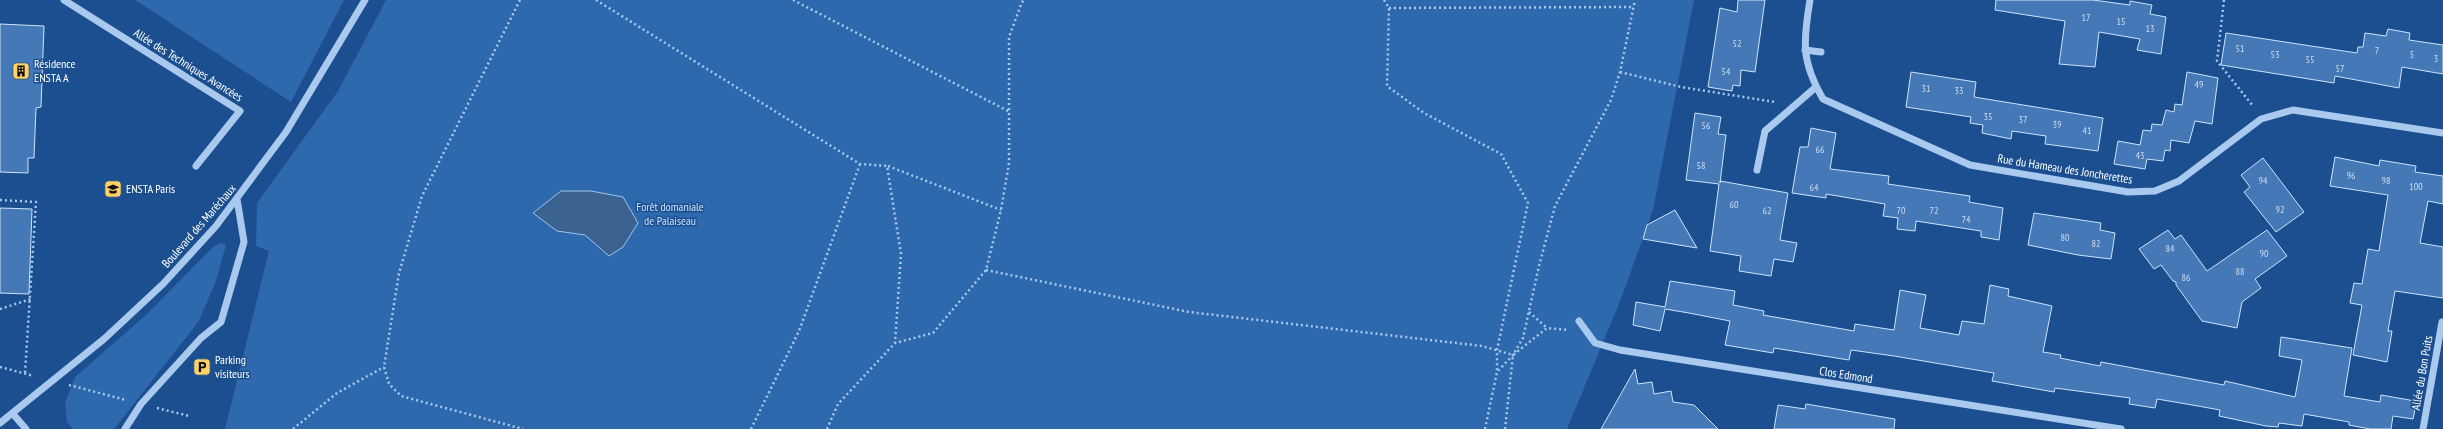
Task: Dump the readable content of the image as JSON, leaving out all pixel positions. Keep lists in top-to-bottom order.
{
  "streets": {
    "street": [
      "Allée des Techniques Avancées",
      "Rue du Hameau des Joncherettes",
      "Boulevard des Maréchaux",
      "Allée du Bon Puits",
      "Clos Edmond"
    ]
  },
  "parks": ["Forêt domaniale de Palaiseau"],
  "places": {
    "building": ["Résidence ENSTA A"],
    "school or university": ["ENSTA Paris"],
    "parking": ["Parking visiteurs"]
  },
  "house_numbers": [
    "17",
    "15",
    "13",
    "52",
    "51",
    "7",
    "53",
    "5",
    "3",
    "55",
    "57",
    "54",
    "49",
    "31",
    "33",
    "35",
    "37",
    "39",
    "56",
    "41",
    "66",
    "43",
    "58",
    "96",
    "94",
    "98",
    "100",
    "64",
    "60",
    "92",
    "62",
    "70",
    "72",
    "74",
    "80",
    "82",
    "84",
    "90",
    "88",
    "86"
  ]
}
